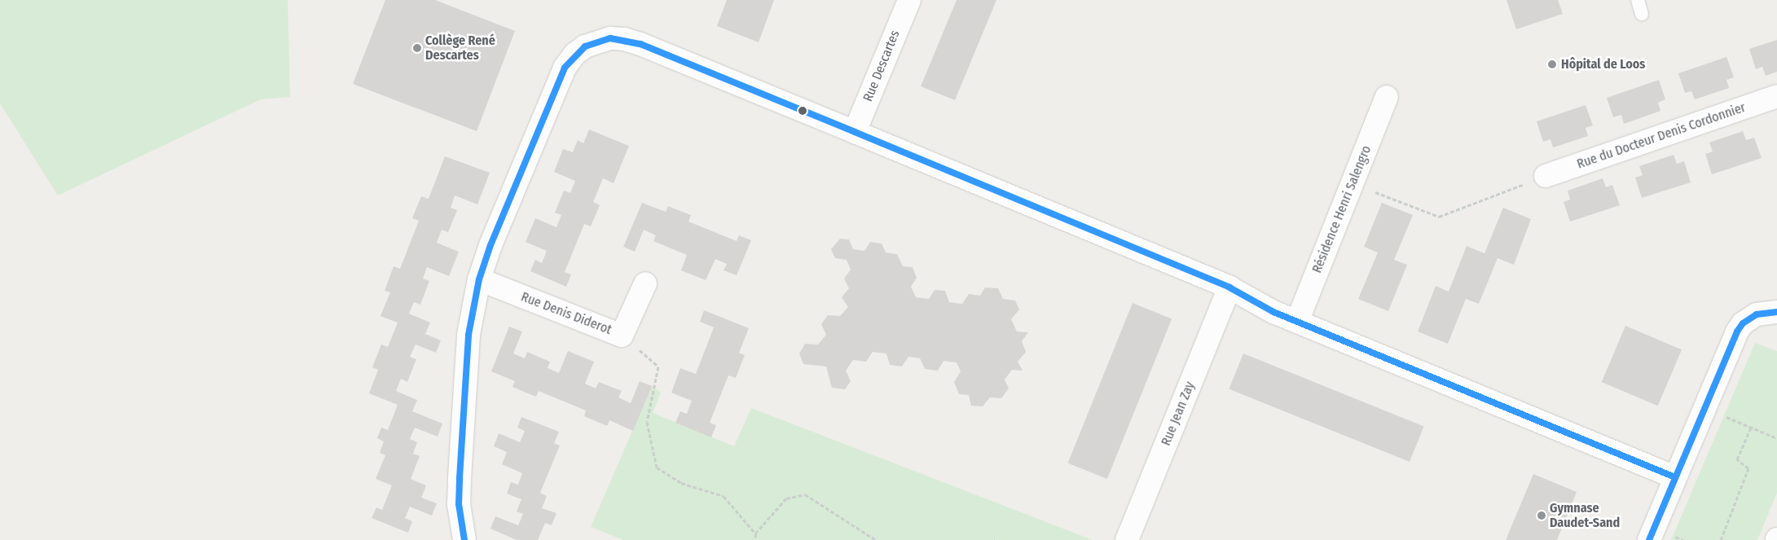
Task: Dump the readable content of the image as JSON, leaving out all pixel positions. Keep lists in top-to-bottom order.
{
  "streets": {
    "street": [
      "Rue Descartes",
      "Rue du Docteur Denis Cordonnier",
      "Résidence Henri Salengro",
      "Rue Denis Diderot",
      "Rue Jean Zay"
    ]
  },
  "places": ["Collège René Descartes", "Hôpital de Loos", "Gymnase Daudet-Sand"]
}
